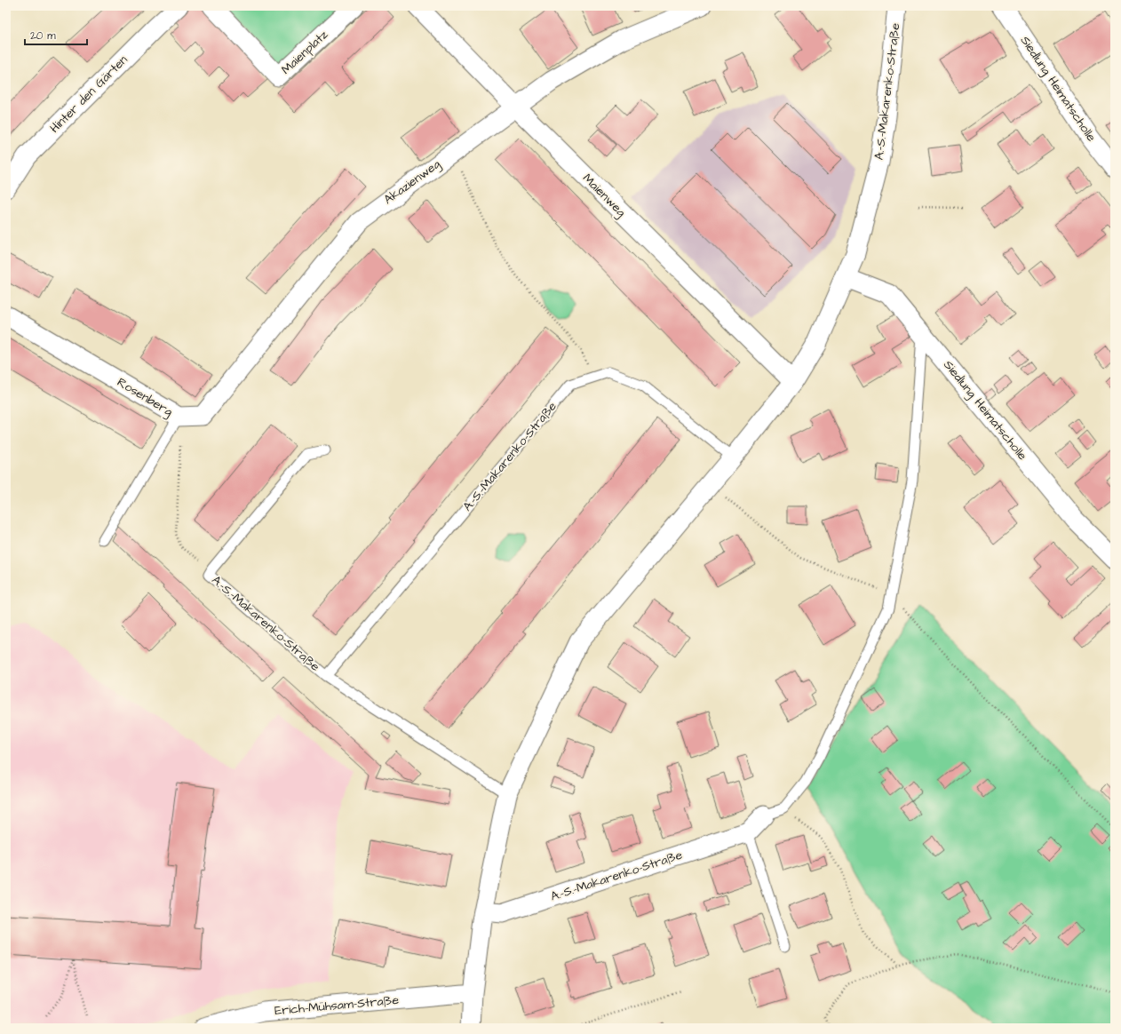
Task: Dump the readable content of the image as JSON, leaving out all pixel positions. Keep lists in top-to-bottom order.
{
  "streets": {
    "street": [
      "Maienplatz",
      "Siedlung Heimatscholle",
      "A.-S.-Makarenko-Straße",
      "Hinter den Gärten",
      "Akazienweg",
      "Maienweg",
      "Rosenberg",
      "Erich-Mühsam-Straße"
    ]
  },
  "crossings": [
    ["Siedlung Heimatscholle", "A.-S.-Makarenko-Straße"],
    ["A.-S.-Makarenko-Straße", "Maienweg"],
    ["A.-S.-Makarenko-Straße", "Erich-Mühsam-Straße"],
    ["Akazienweg", "Maienweg"],
    ["Akazienweg", "Rosenberg"]
  ],
  "scale_bar": "20 m"
}
